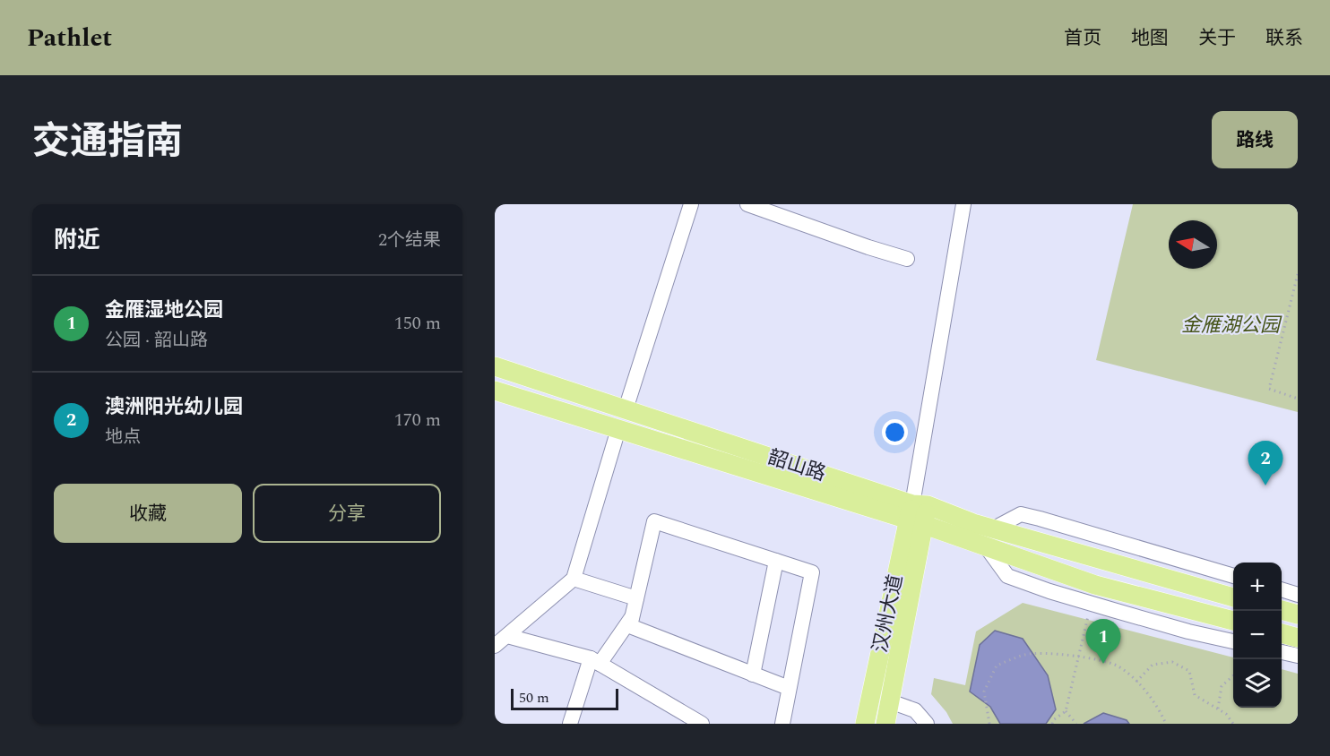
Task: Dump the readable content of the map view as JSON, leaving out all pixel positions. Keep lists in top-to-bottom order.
{
  "streets": {
    "main road": ["韶山路", "汉州大道"]
  },
  "crossings": [
    ["韶山路", "汉州大道"]
  ],
  "parks": ["金雁湖公园"],
  "scale_bar": "50 m",
  "north": "left",
  "page": {
    "header": "Pathlet",
    "nav": [
      "首页",
      "地图",
      "关于",
      "联系"
    ],
    "title": "交通指南",
    "buttons": [
      "路线",
      ["收藏", "分享"]
    ],
    "heading": ["附近", "2个结果"],
    "list": [
      {
        "mark": "1",
        "name": "金雁湿地公园",
        "note": "公园 · 韶山路",
        "value": "150 m"
      },
      {
        "mark": "2",
        "name": "澳洲阳光幼儿园",
        "note": "地点",
        "value": "170 m"
      }
    ],
    "pins": ["2", "1"],
    "map_buttons": ["+", "−"],
    "scale": "50 m"
  }
}
